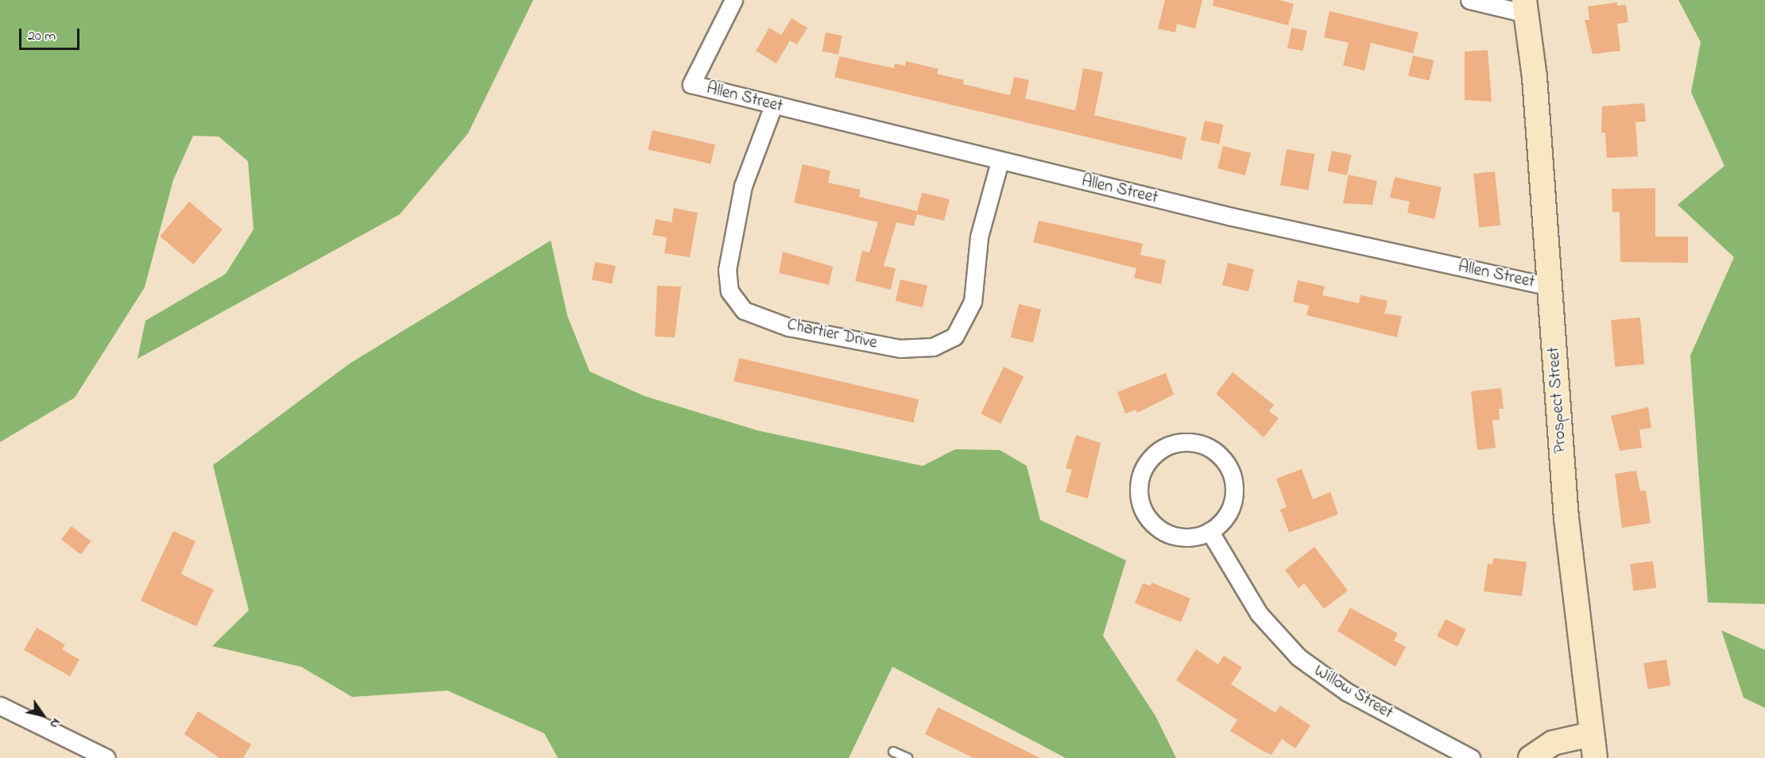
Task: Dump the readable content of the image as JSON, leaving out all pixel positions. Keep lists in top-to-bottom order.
{
  "streets": {
    "main road": ["Prospect Street"],
    "street": ["Allen Street", "Chartier Drive", "Willow Street"]
  },
  "crossings": [
    ["Allen Street", "Chartier Drive"],
    ["Allen Street", "Prospect Street"]
  ],
  "scale_bar": "20 m",
  "north": "bottom right"
}
